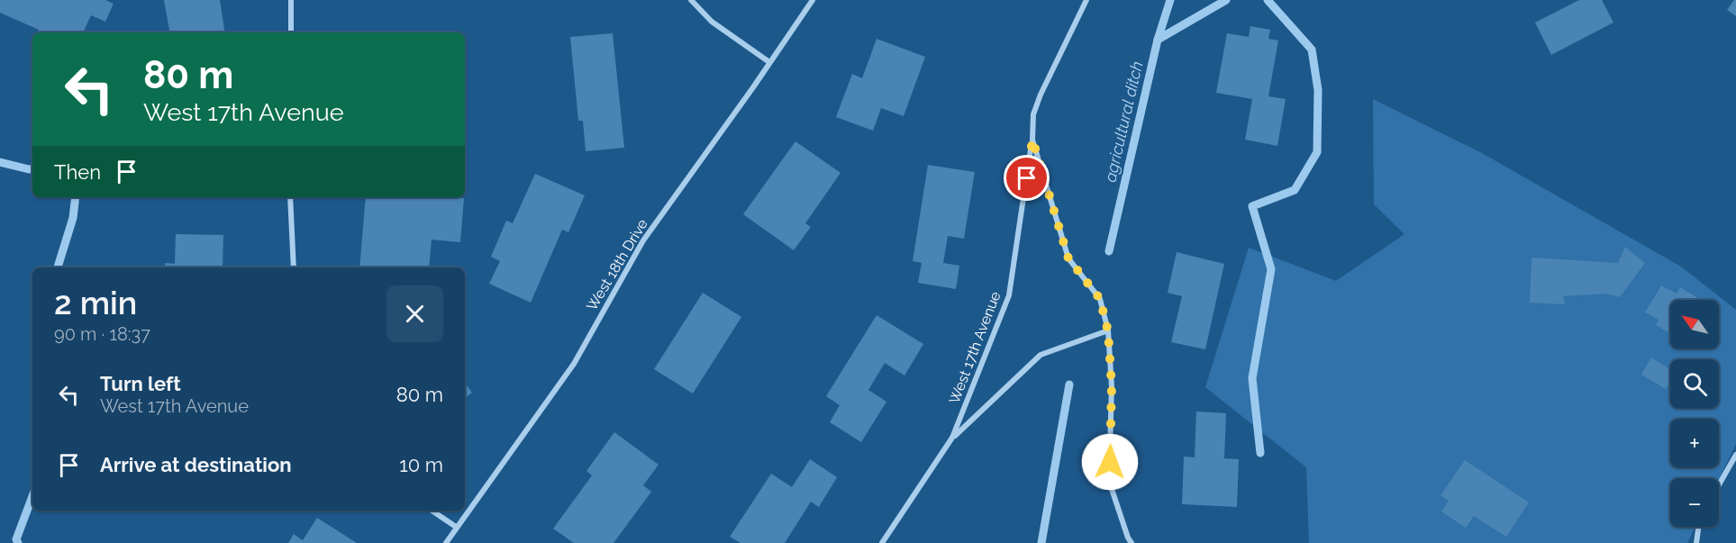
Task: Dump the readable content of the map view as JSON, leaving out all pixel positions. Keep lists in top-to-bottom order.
{
  "streets": {
    "street": ["West 18th Drive", "West 17th Avenue"]
  },
  "water": ["agricultural ditch"],
  "north": "top left",
  "page": {
    "turn": ["80 m", "West 17th Avenue"],
    "then": "Then",
    "heading": ["2 min", "90 m · 18:37"],
    "map_buttons": ["+", "−"],
    "list": [
      {
        "name": "Turn left",
        "note": "West 17th Avenue",
        "value": "80 m"
      },
      {
        "name": "Arrive at destination",
        "value": "10 m"
      }
    ]
  }
}
